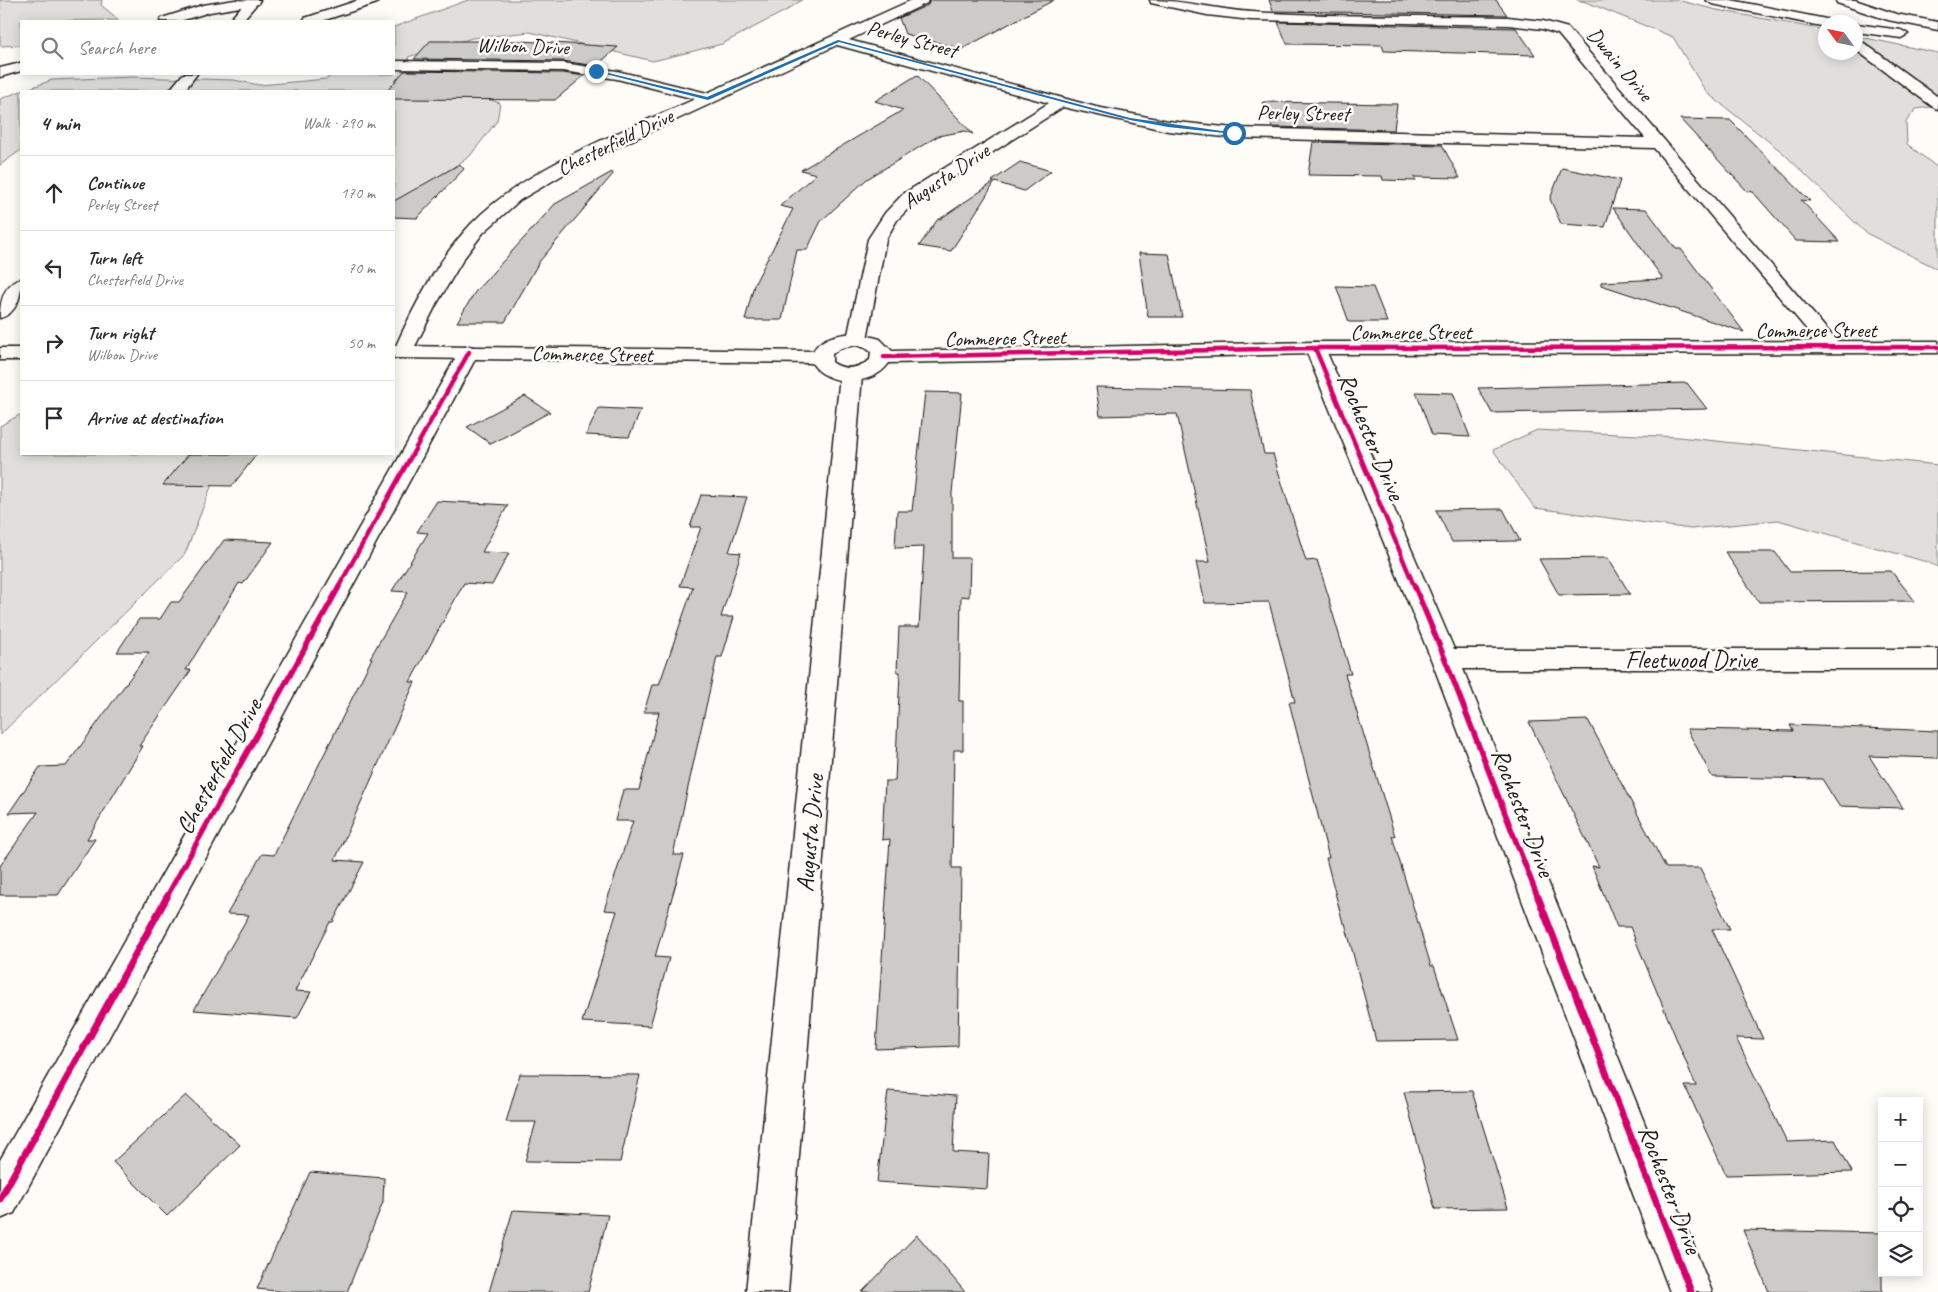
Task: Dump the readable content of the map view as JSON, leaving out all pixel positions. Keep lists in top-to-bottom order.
{
  "streets": {
    "main road": [
      "Perley Street",
      "Wilbon Drive",
      "Dwain Drive",
      "Chesterfield Drive",
      "Augusta Drive",
      "Commerce Street",
      "Rochester Drive",
      "Fleetwood Drive"
    ]
  },
  "crossings": [
    ["Perley Street", "Dwain Drive"],
    ["Perley Street", "Chesterfield Drive"],
    ["Perley Street", "Augusta Drive"],
    ["Wilbon Drive", "Chesterfield Drive"],
    ["Dwain Drive", "Commerce Street"],
    ["Chesterfield Drive", "Commerce Street"],
    ["Commerce Street", "Rochester Drive"],
    ["Rochester Drive", "Fleetwood Drive"]
  ],
  "north": "top left",
  "page": {
    "search": "Search here",
    "heading": ["4 min", "Walk · 290 m"],
    "list": [
      ["Continue", "Perley Street", "170 m"],
      ["Turn left", "Chesterfield Drive", "70 m"],
      ["Turn right", "Wilbon Drive", "50 m"],
      "Arrive at destination"
    ],
    "map_buttons": ["+", "−"]
  }
}
